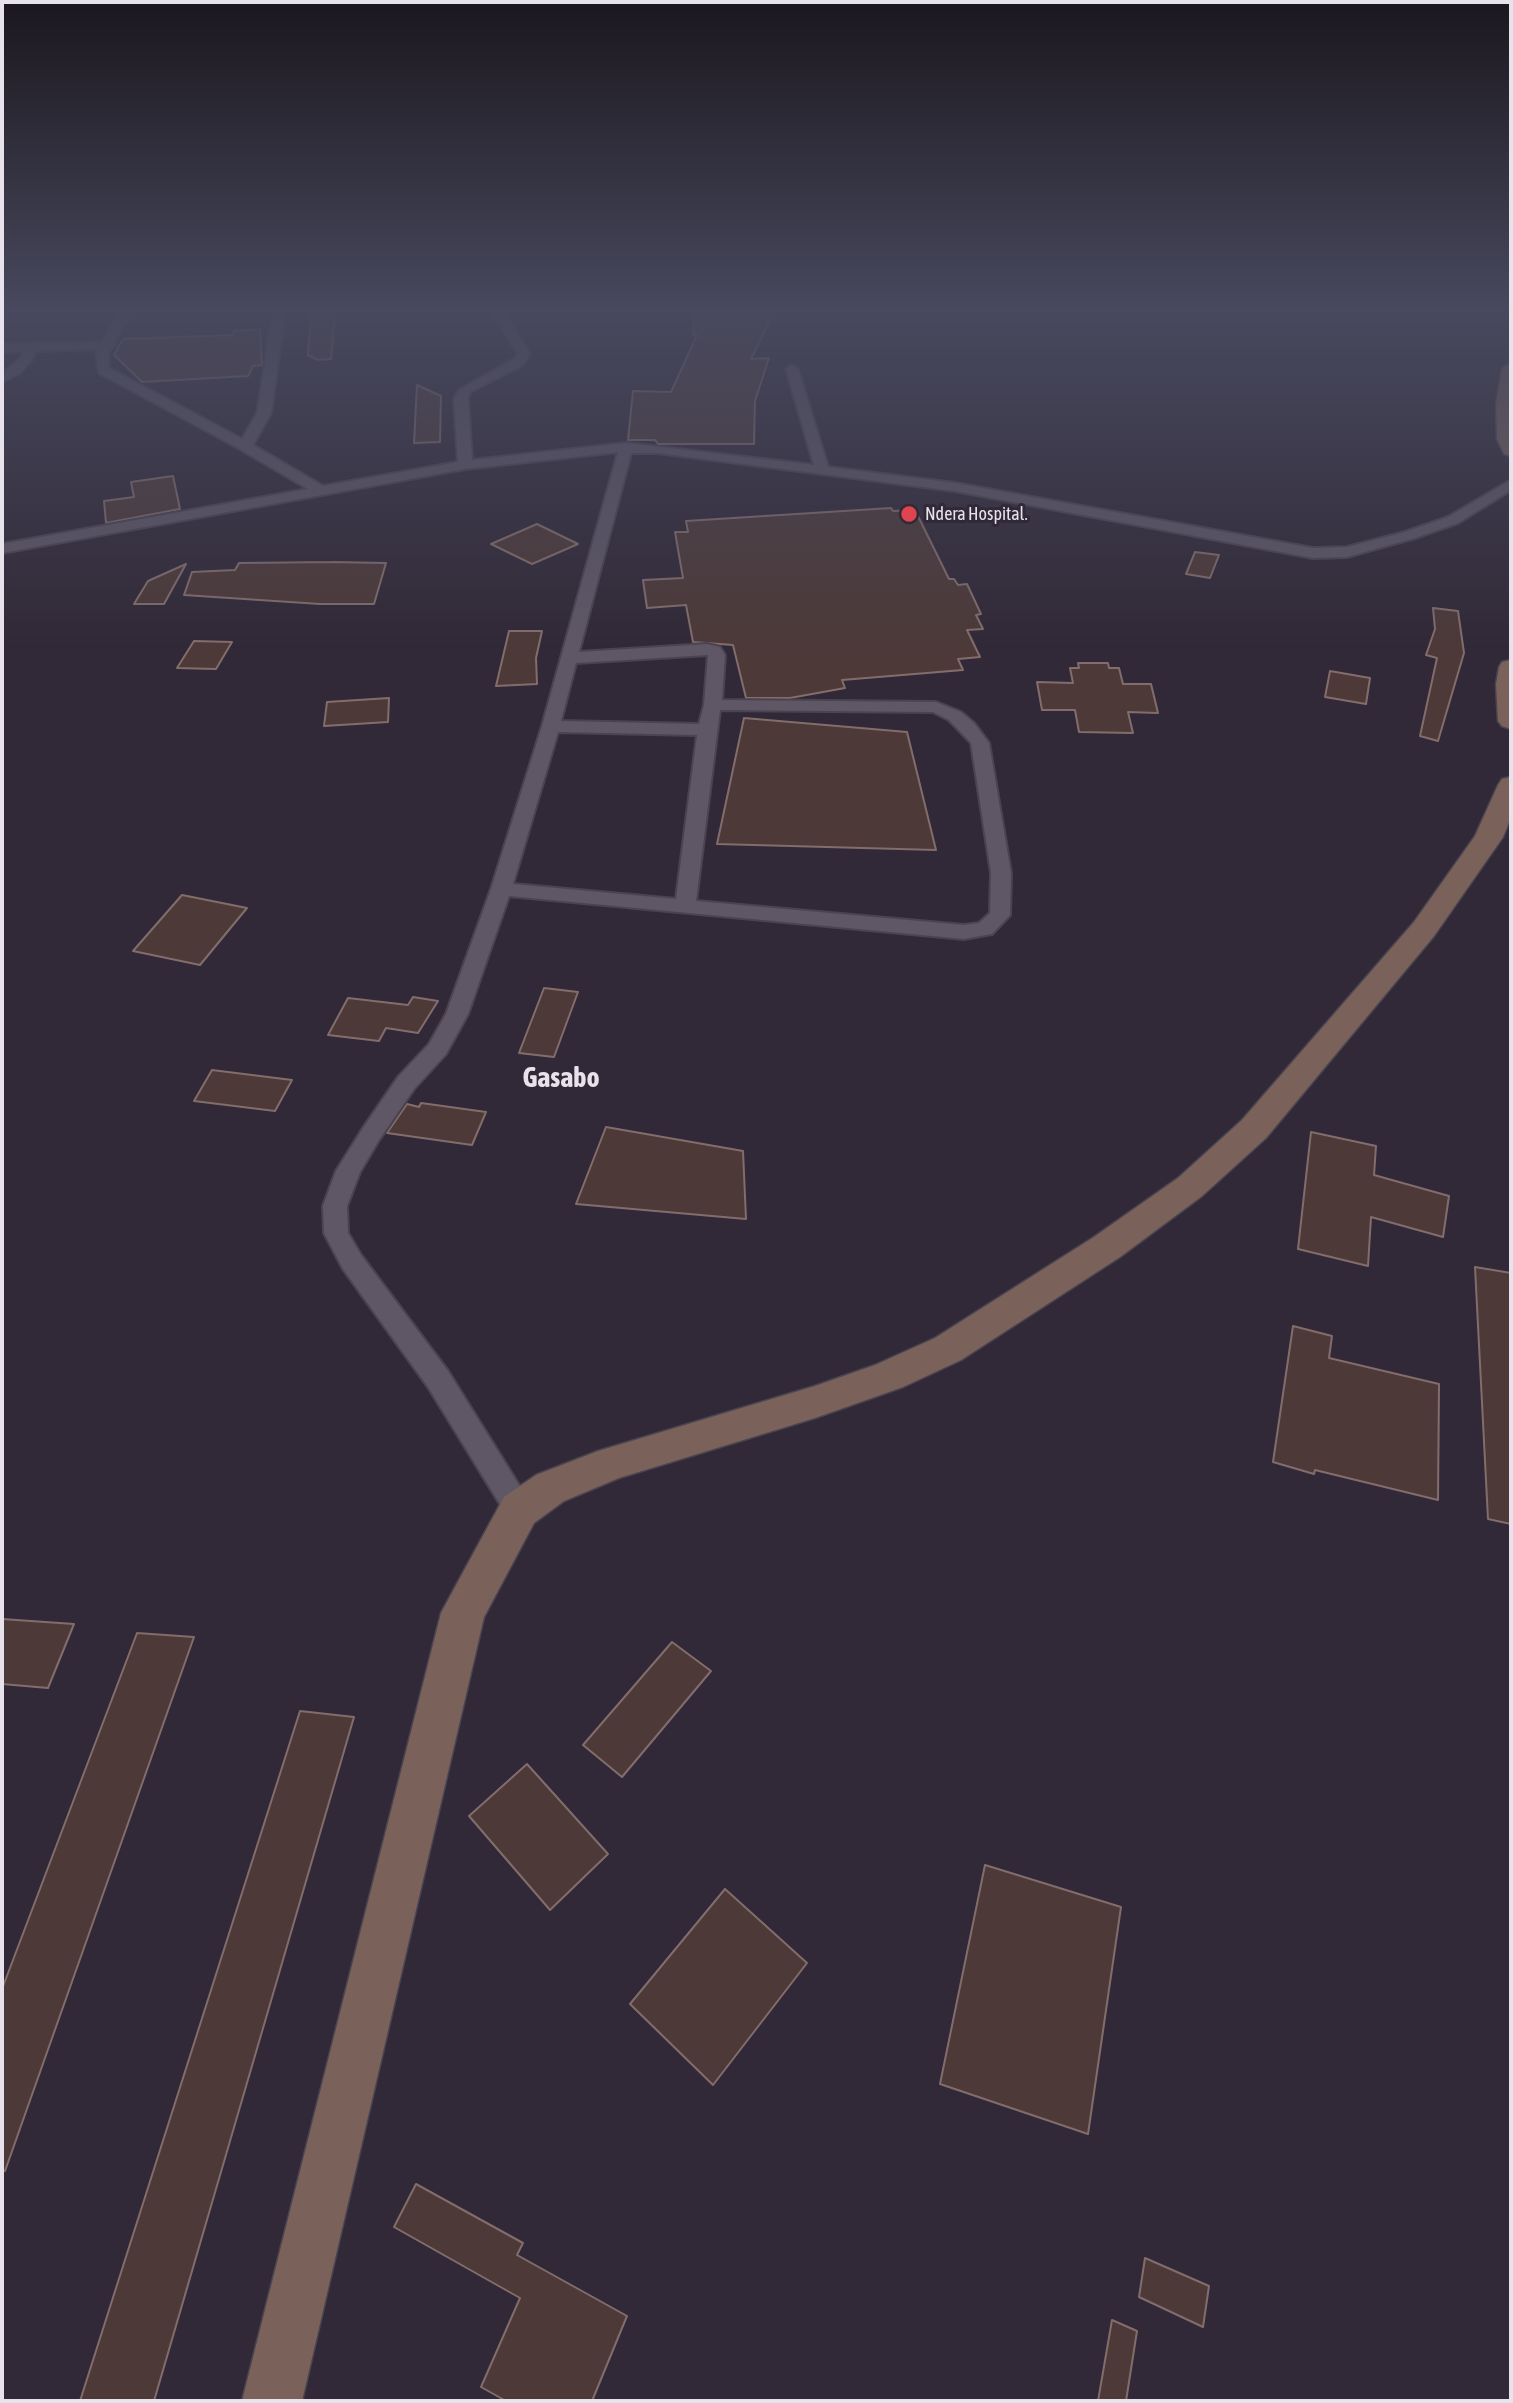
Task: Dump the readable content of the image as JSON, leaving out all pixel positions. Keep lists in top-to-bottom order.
{
  "districts": ["Gasabo"],
  "places": ["Ndera Hospital."]
}
